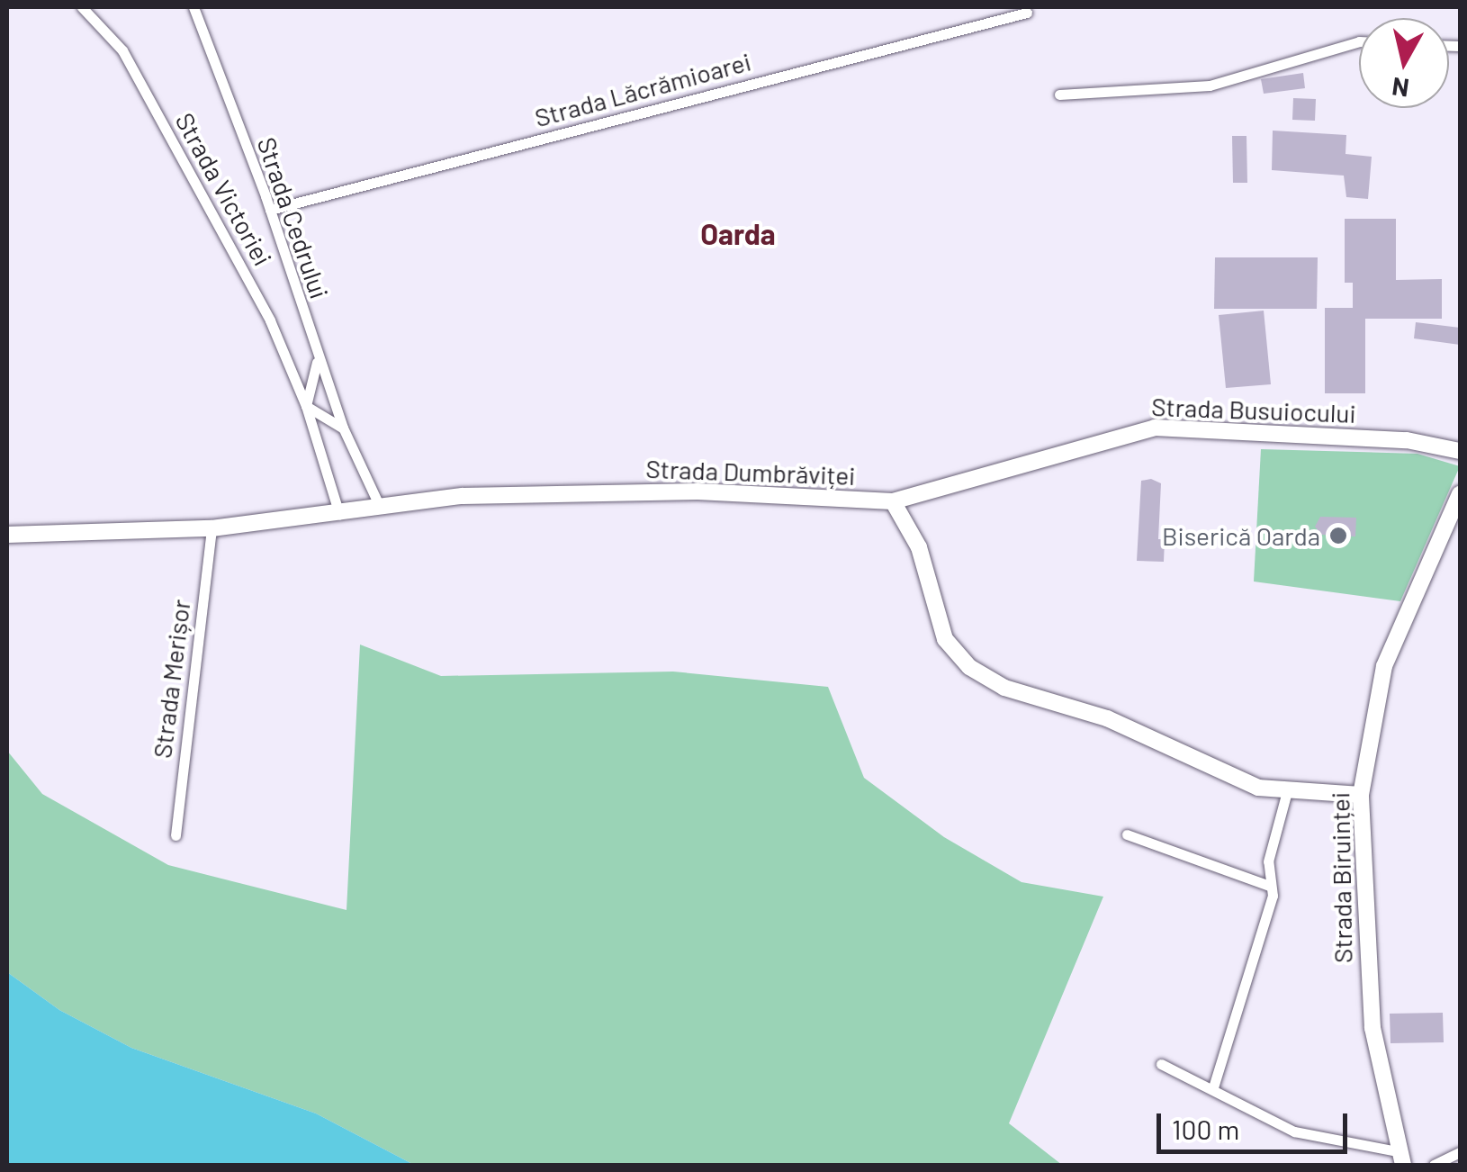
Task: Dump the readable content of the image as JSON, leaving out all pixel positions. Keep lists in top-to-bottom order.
{
  "streets": {
    "main road": ["Strada Busuiocului", "Strada Dumbrăviței", "Strada Biruinței"],
    "street": [
      "Strada Lăcrămioarei",
      "Strada Victoriei",
      "Strada Cedrului",
      "Strada Merișor"
    ]
  },
  "crossings": [
    ["Strada Lăcrămioarei", "Strada Cedrului"],
    ["Strada Victoriei", "Strada Dumbrăviței"],
    ["Strada Cedrului", "Strada Dumbrăviței"],
    ["Strada Busuiocului", "Strada Dumbrăviței"],
    ["Strada Dumbrăviței", "Strada Merișor"]
  ],
  "districts": ["Oarda"],
  "places": ["Biserică Oarda"],
  "scale_bar": "100 m",
  "north": "bottom"
}
